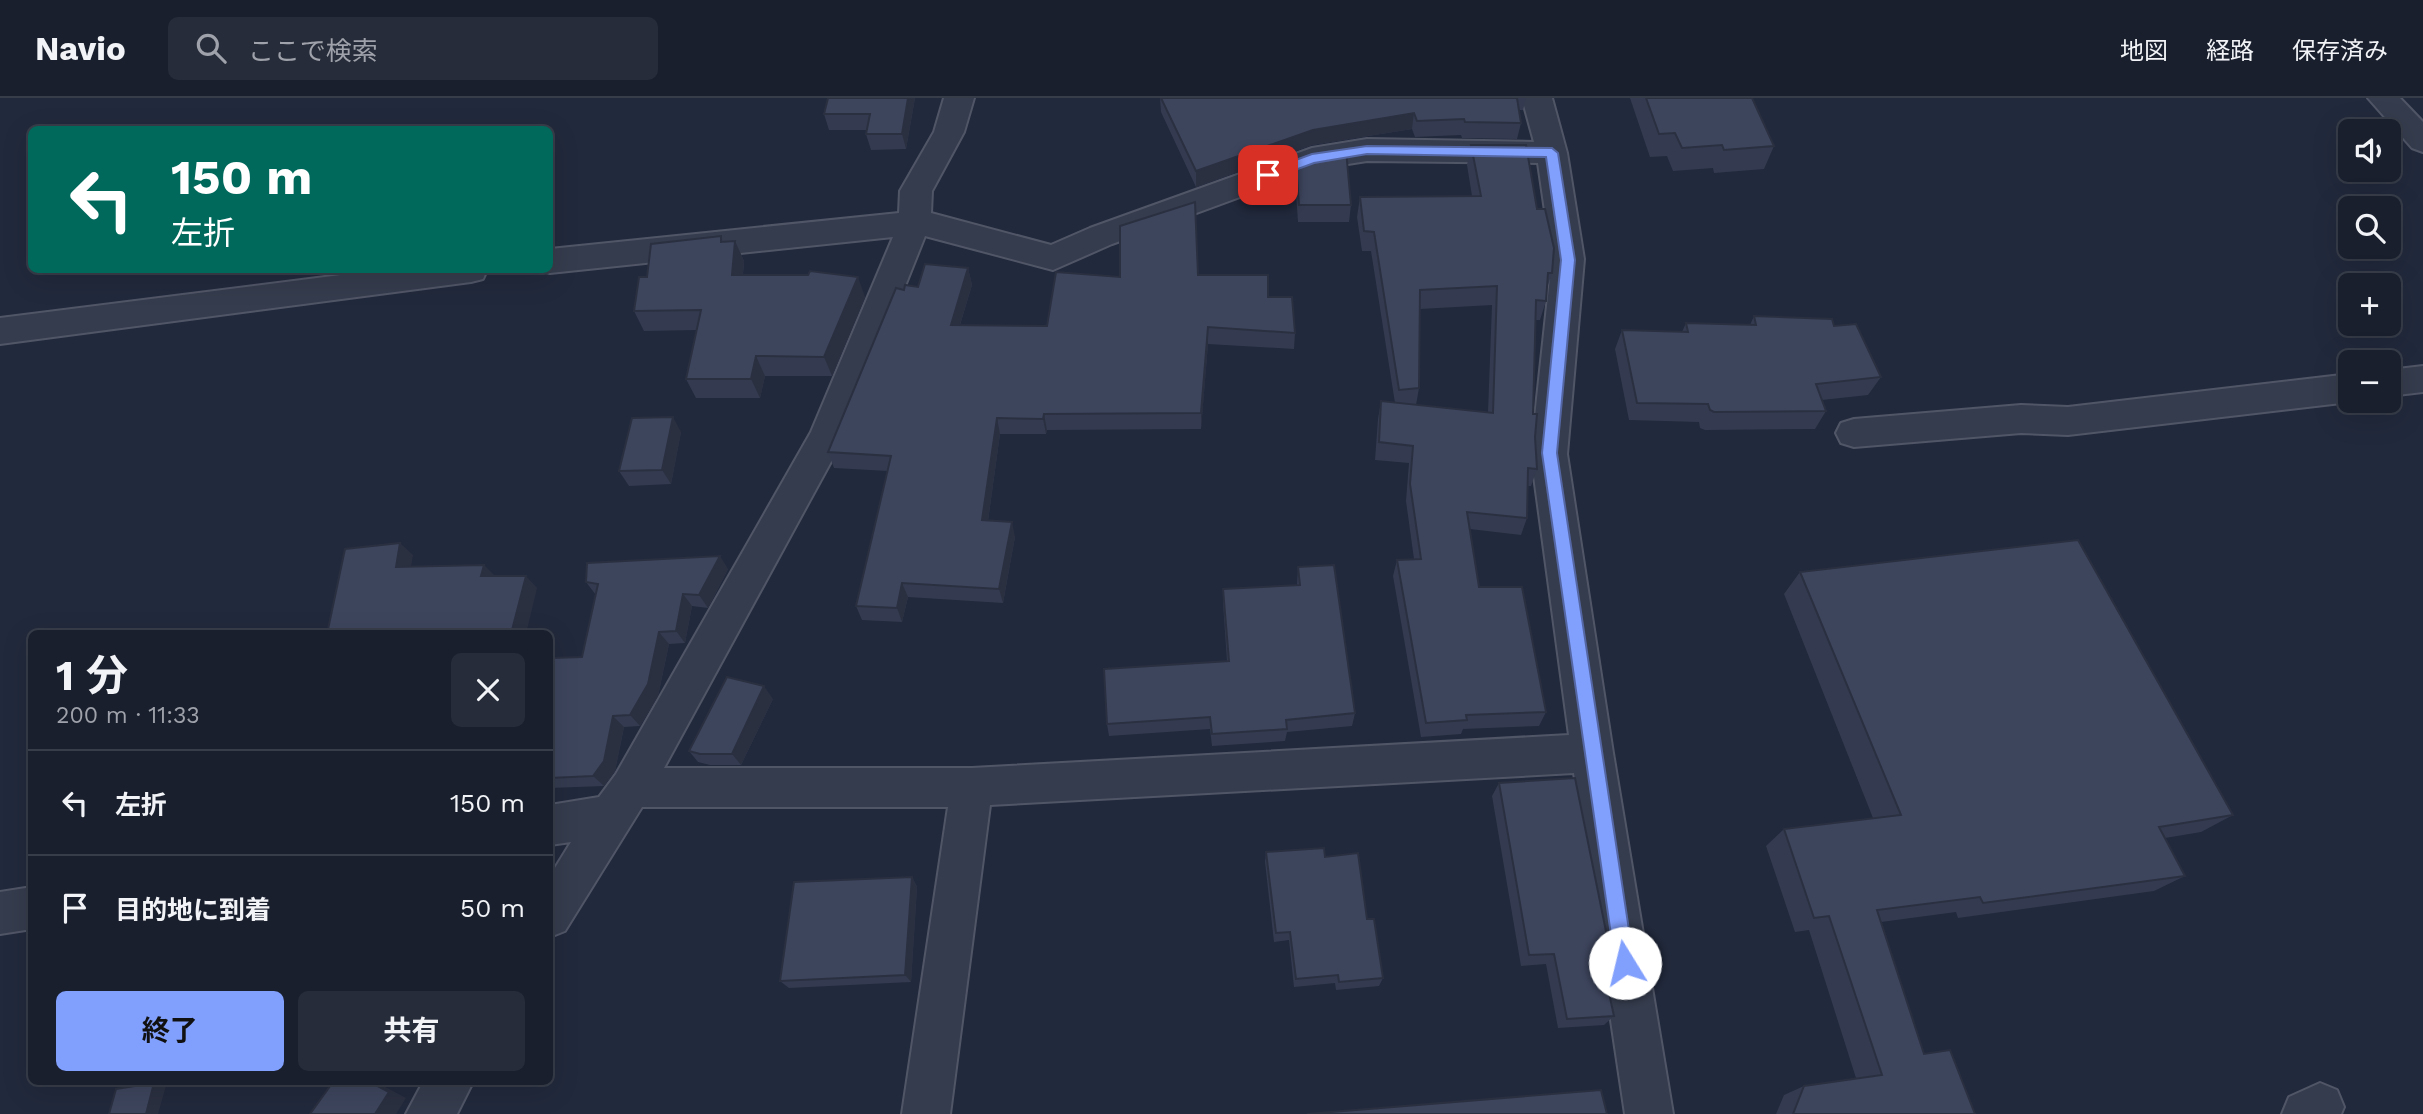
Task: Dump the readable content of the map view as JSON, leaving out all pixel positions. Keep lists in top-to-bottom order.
{
  "page": {
    "header": "Navio",
    "search": "ここで検索",
    "nav": ["地図", "経路", "保存済み"],
    "map_buttons": ["+", "−"],
    "turn": ["150 m", "左折"],
    "heading": ["1 分", "200 m · 11:33"],
    "list": [
      {
        "name": "左折",
        "value": "150 m"
      },
      {
        "name": "目的地に到着",
        "value": "50 m"
      }
    ],
    "buttons": ["終了", "共有"]
  }
}
